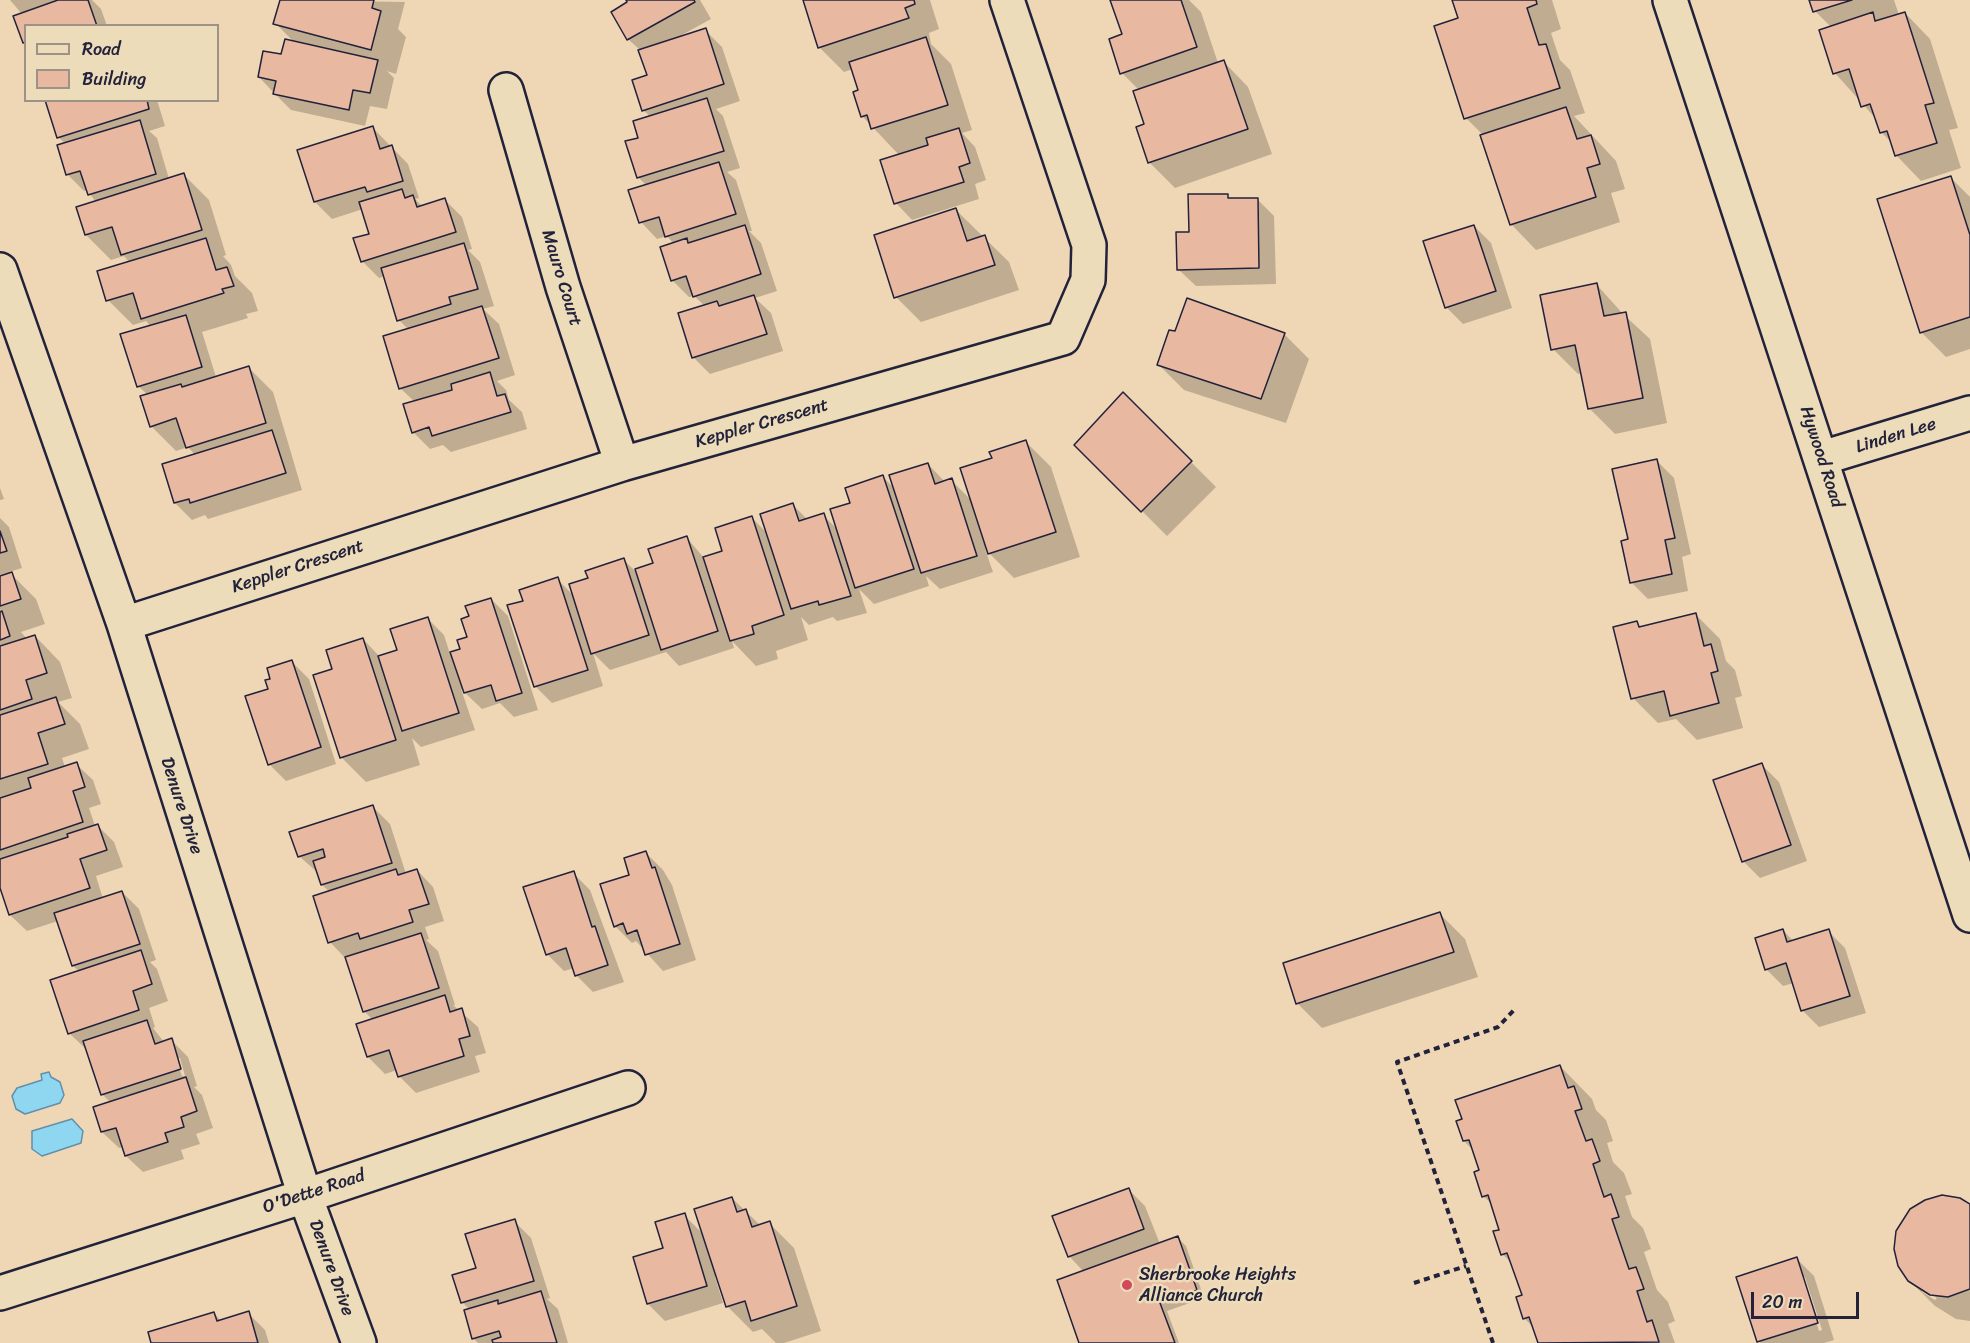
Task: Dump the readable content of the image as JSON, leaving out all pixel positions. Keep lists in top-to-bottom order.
{
  "streets": {
    "street": [
      "Mauro Court",
      "Keppler Crescent",
      "Linden Lee",
      "Hywood Road",
      "Denure Drive",
      "O'Dette Road"
    ]
  },
  "crossings": [
    ["Mauro Court", "Keppler Crescent"],
    ["Keppler Crescent", "Denure Drive"],
    ["Linden Lee", "Hywood Road"],
    ["Denure Drive", "O'Dette Road"]
  ],
  "places": ["Sherbrooke Heights Alliance Church"],
  "legend": ["Road", "Building"],
  "scale_bar": "20 m"
}
